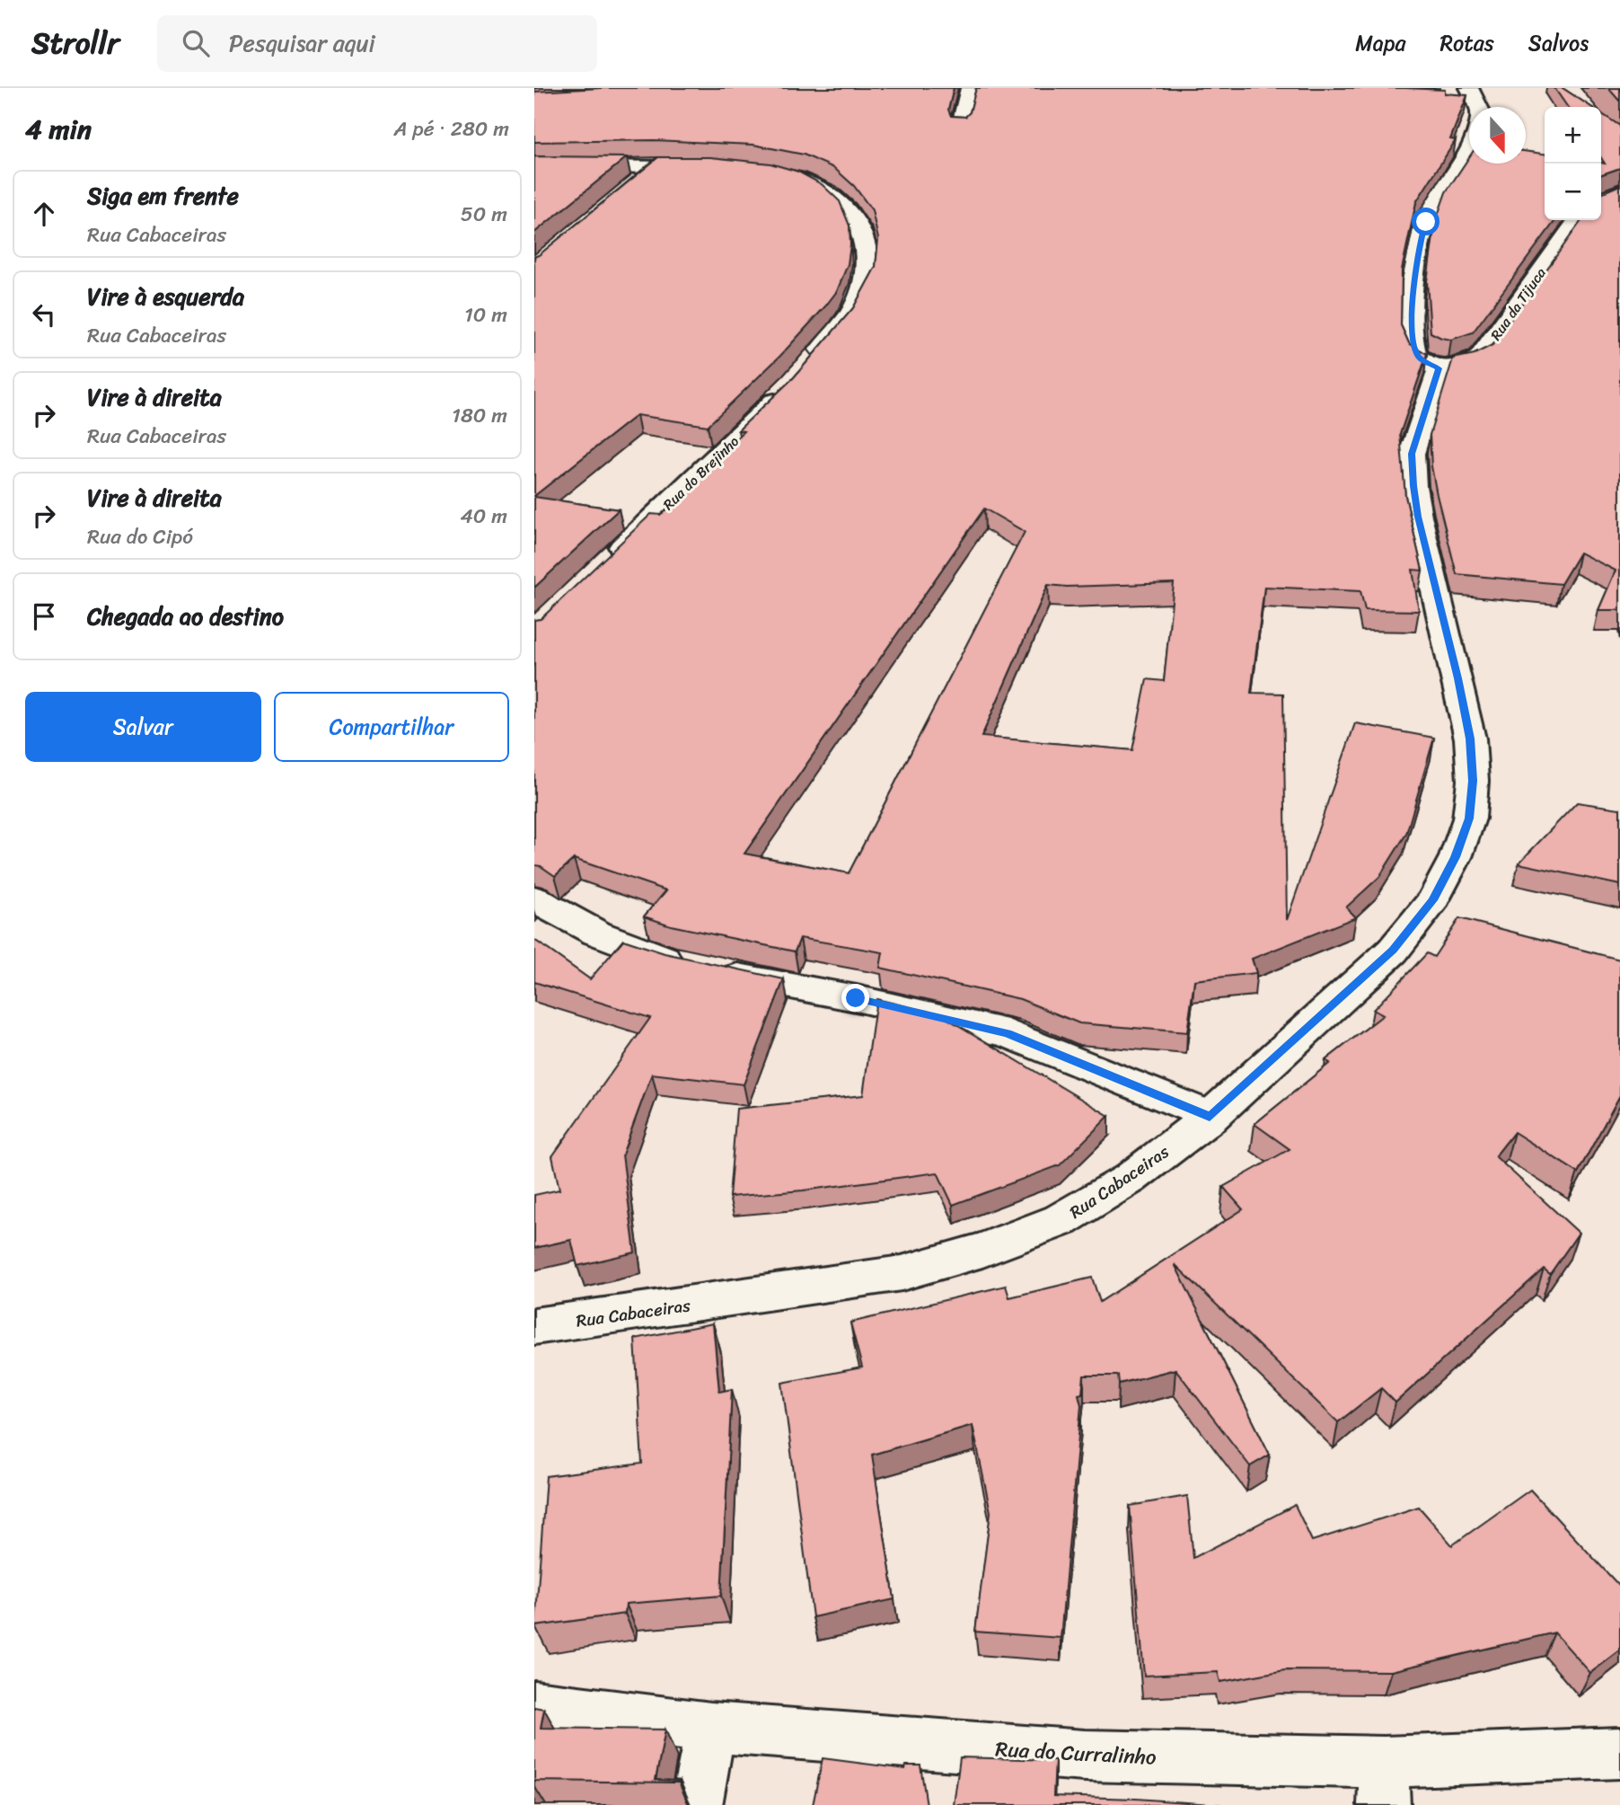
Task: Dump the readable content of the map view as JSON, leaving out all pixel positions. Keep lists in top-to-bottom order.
{
  "streets": {
    "main road": [
      "Rua da Tijuca",
      "Rua do Brejinho",
      "Rua Cabaceiras",
      "Rua do Curralinho"
    ]
  },
  "crossings": [
    ["Rua da Tijuca", "Rua Cabaceiras"]
  ],
  "north": "bottom",
  "page": {
    "header": "Strollr",
    "search": "Pesquisar aqui",
    "nav": ["Mapa", "Rotas", "Salvos"],
    "heading": ["4 min", "A pé · 280 m"],
    "map_buttons": ["+", "−"],
    "list": [
      ["Siga em frente", "Rua Cabaceiras", "50 m"],
      ["Vire à esquerda", "Rua Cabaceiras", "10 m"],
      ["Vire à direita", "Rua Cabaceiras", "180 m"],
      ["Vire à direita", "Rua do Cipó", "40 m"],
      "Chegada ao destino"
    ],
    "buttons": ["Salvar", "Compartilhar"]
  }
}
